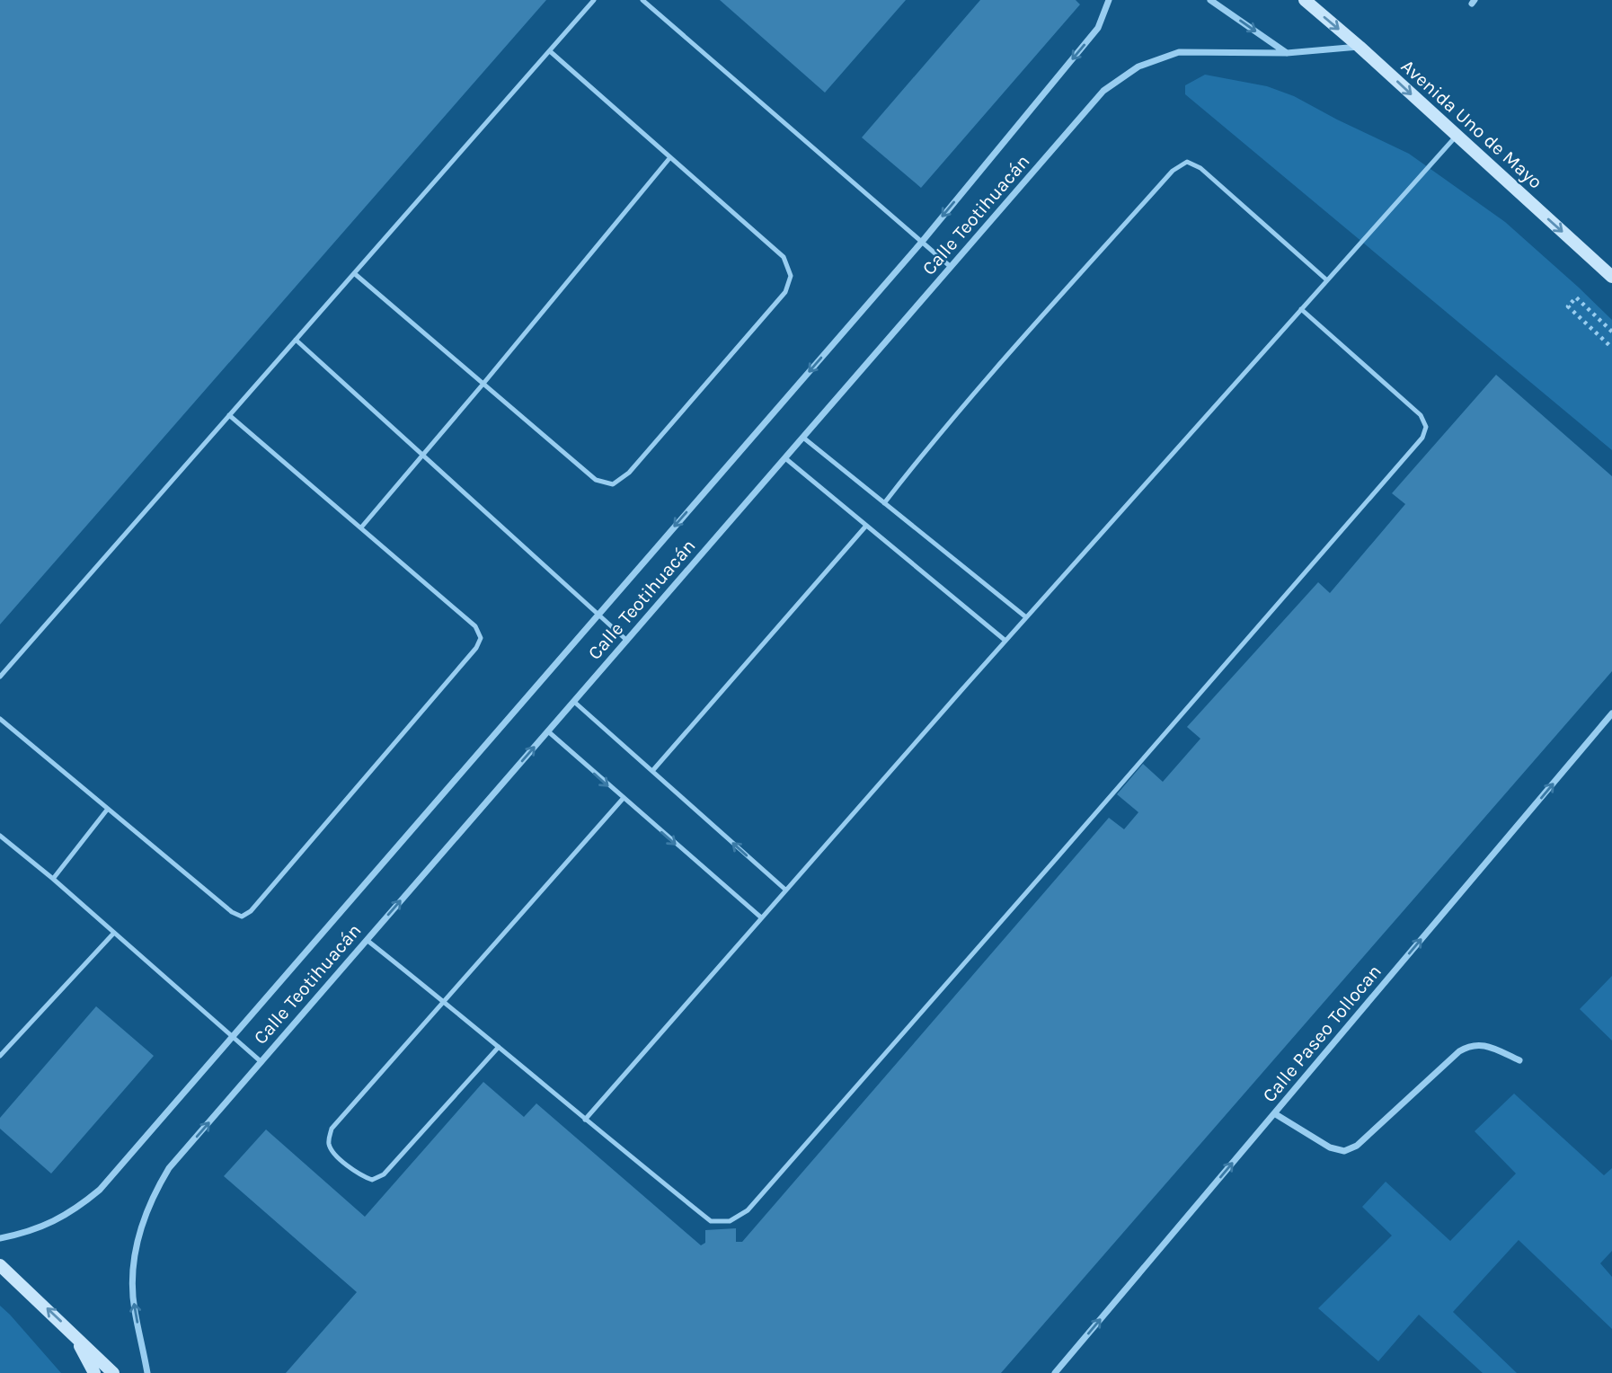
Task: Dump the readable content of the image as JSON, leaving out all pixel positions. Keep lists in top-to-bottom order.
{
  "streets": {
    "main road": ["Avenida Uno de Mayo"],
    "street": ["Calle Teotihuacán", "Calle Paseo Tollocan"]
  },
  "crossings": [
    ["Avenida Uno de Mayo", "Calle Teotihuacán"]
  ],
  "one_way": ["Avenida Uno de Mayo", "Calle Paseo Tollocan"]
}
